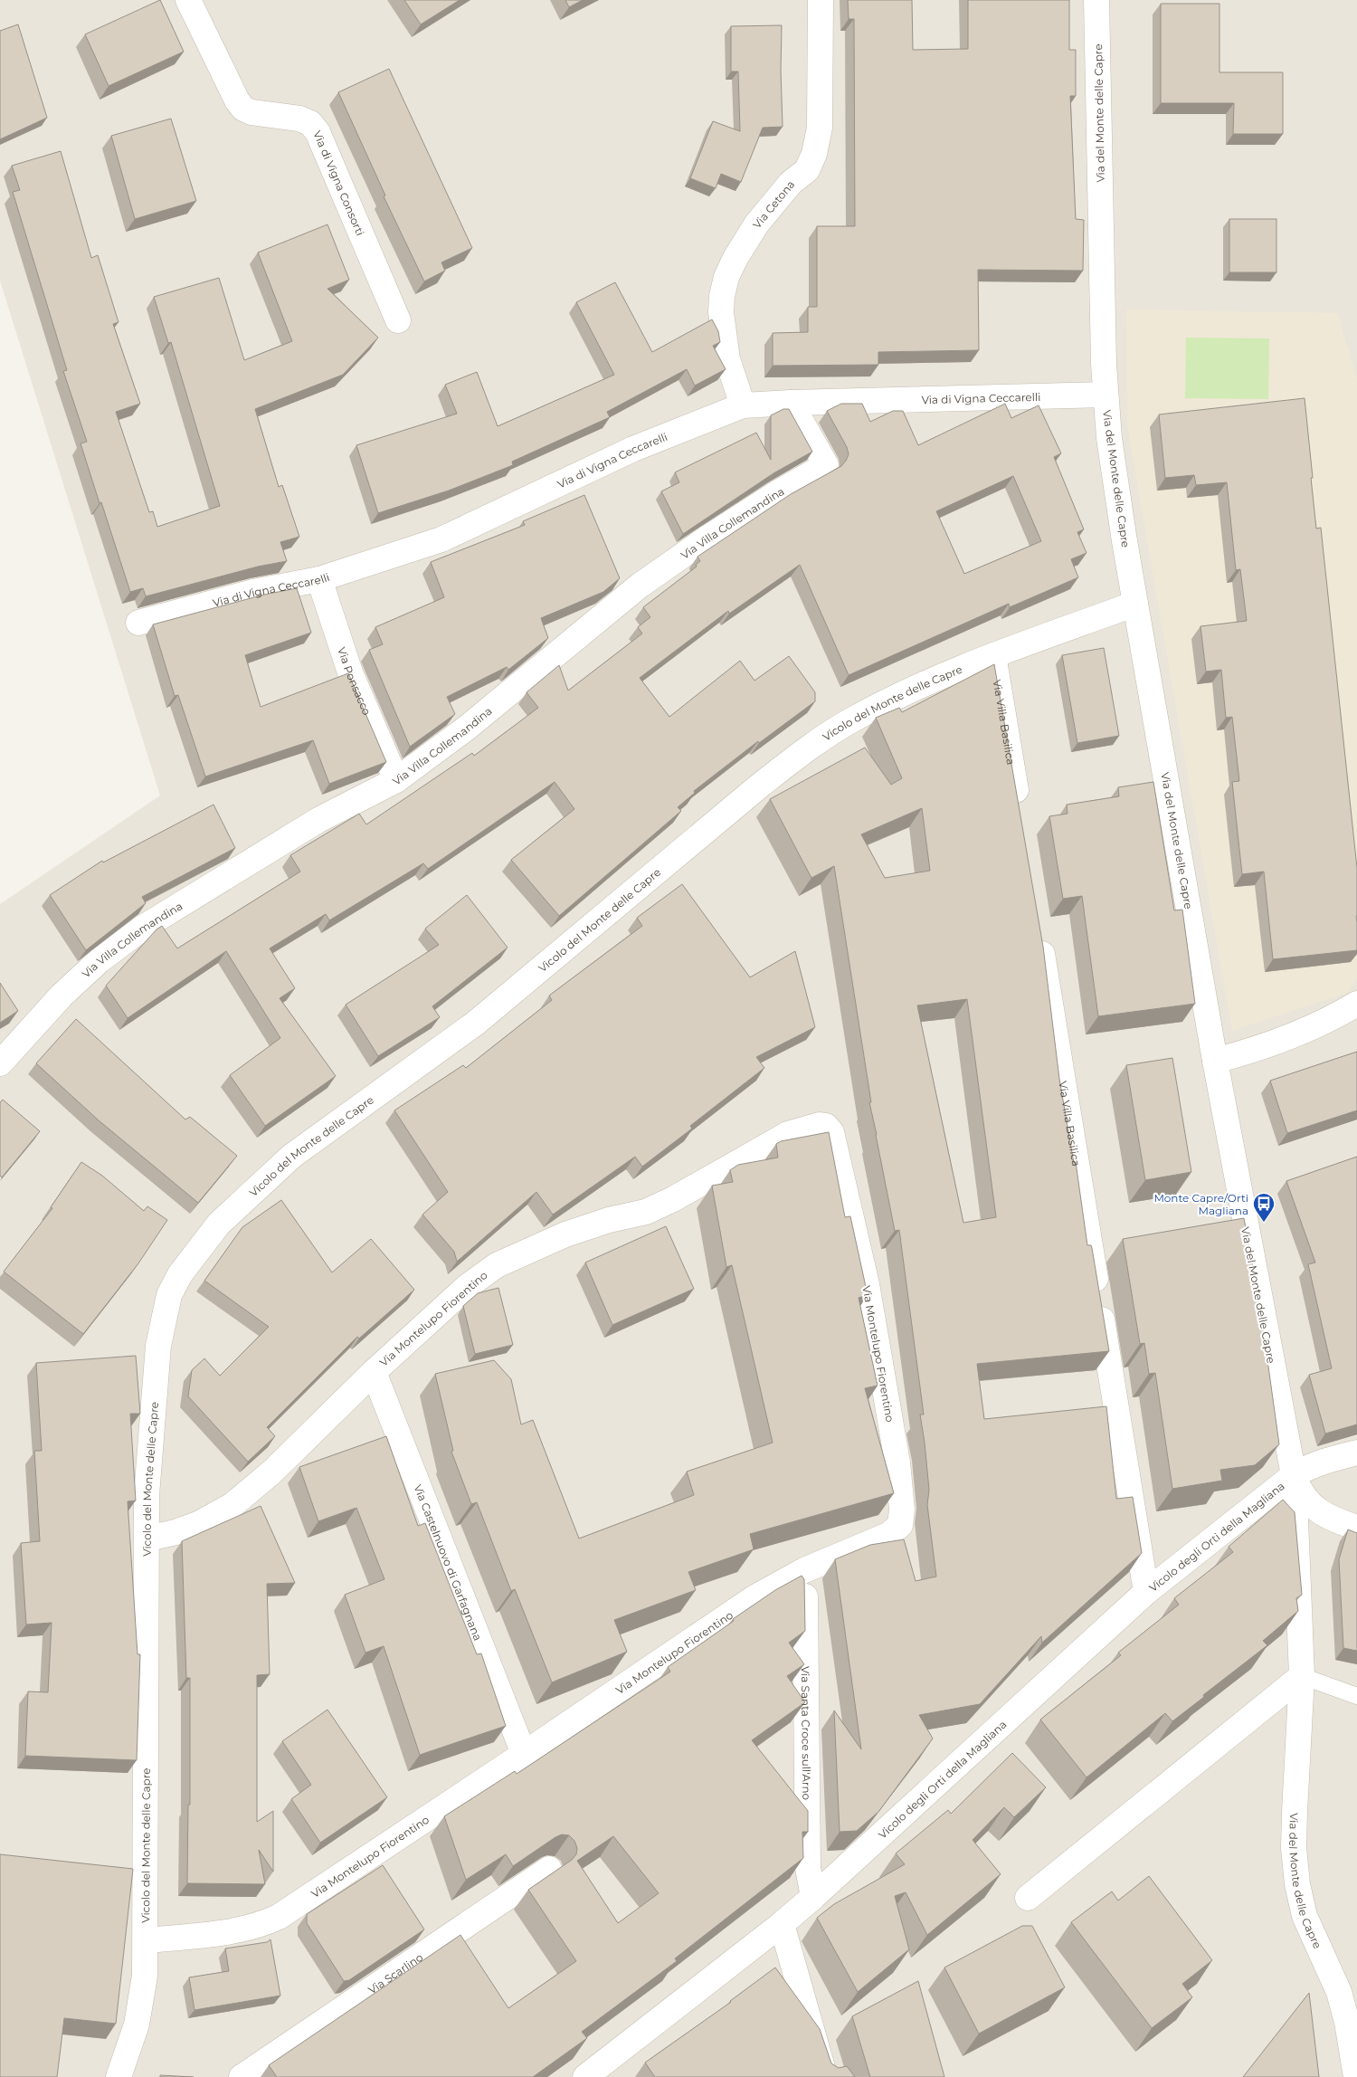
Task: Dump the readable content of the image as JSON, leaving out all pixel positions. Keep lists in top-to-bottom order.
{
  "streets": {
    "street": [
      "Via del Monte delle Capre",
      "Via di Vigna Consorti",
      "Via Cetona",
      "Via di Vigna Ceccarelli",
      "Via Villa Collemandina",
      "Via Ponsacco",
      "Vicolo del Monte delle Capre",
      "Via Villa Basilica",
      "Via Montelupo Fiorentino",
      "Vicolo degli Orti della Magliana",
      "Via Castelnuovo di Garfagnana",
      "Via Santa Croce sull'Arno",
      "Via Scarlino"
    ]
  },
  "crossings": [
    ["Via del Monte delle Capre", "Via di Vigna Ceccarelli"],
    ["Via del Monte delle Capre", "Vicolo del Monte delle Capre"],
    ["Via del Monte delle Capre", "Vicolo degli Orti della Magliana"],
    ["Via Cetona", "Via di Vigna Ceccarelli"],
    ["Via di Vigna Ceccarelli", "Via Villa Collemandina"],
    ["Via di Vigna Ceccarelli", "Via Ponsacco"],
    ["Via Villa Collemandina", "Via Ponsacco"],
    ["Vicolo del Monte delle Capre", "Via Villa Basilica"],
    ["Vicolo del Monte delle Capre", "Via Montelupo Fiorentino"],
    ["Via Villa Basilica", "Vicolo degli Orti della Magliana"],
    ["Via Montelupo Fiorentino", "Via Castelnuovo di Garfagnana"],
    ["Via Montelupo Fiorentino", "Via Santa Croce sull'Arno"],
    ["Vicolo degli Orti della Magliana", "Via Santa Croce sull'Arno"]
  ],
  "places": {
    "bus stop": ["Monte Capre/Orti Magliana"]
  }
}
